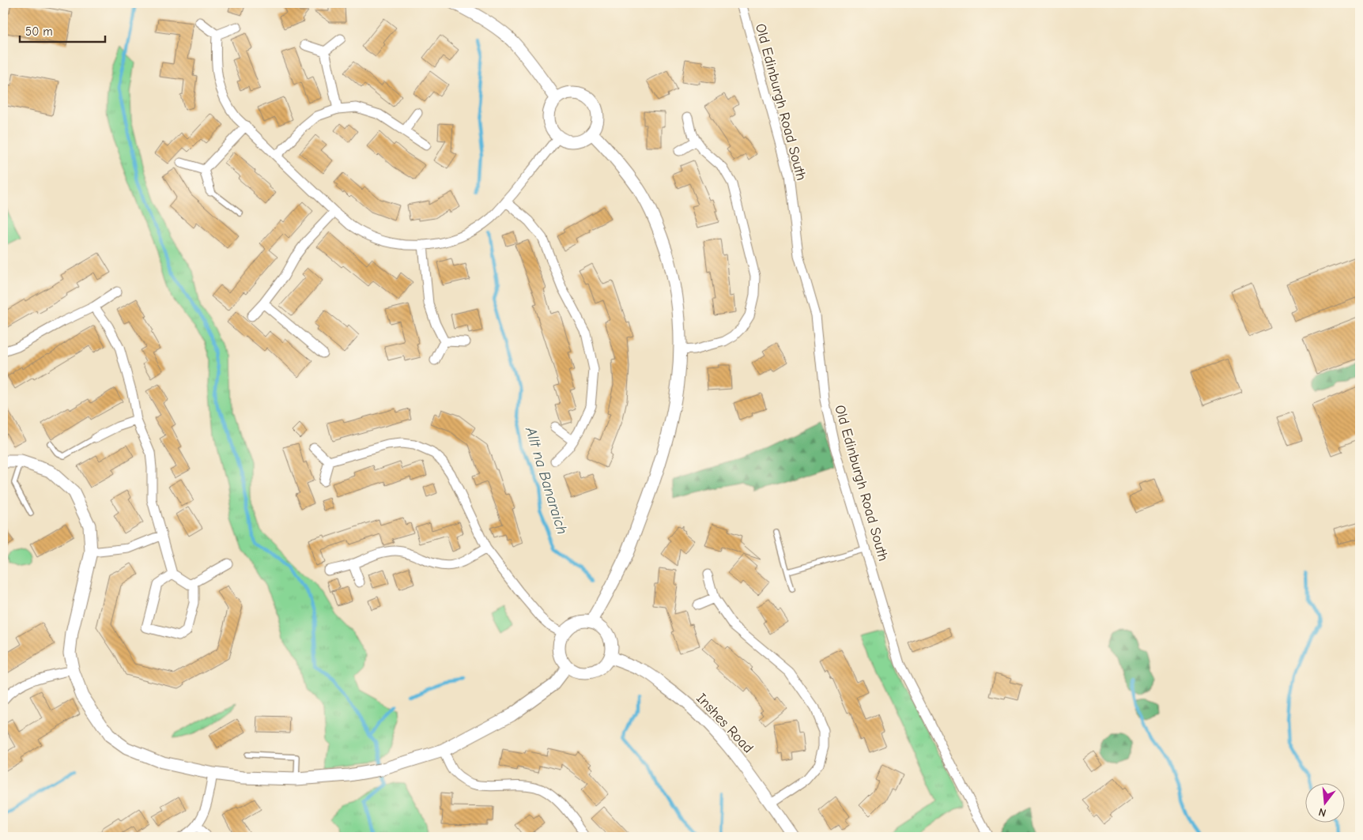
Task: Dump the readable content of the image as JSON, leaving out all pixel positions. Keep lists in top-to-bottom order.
{
  "streets": {
    "street": ["Old Edinburgh Road South", "Inshes Road"]
  },
  "water": ["Allt na Banaraich"],
  "scale_bar": "50 m",
  "north": "bottom"
}
